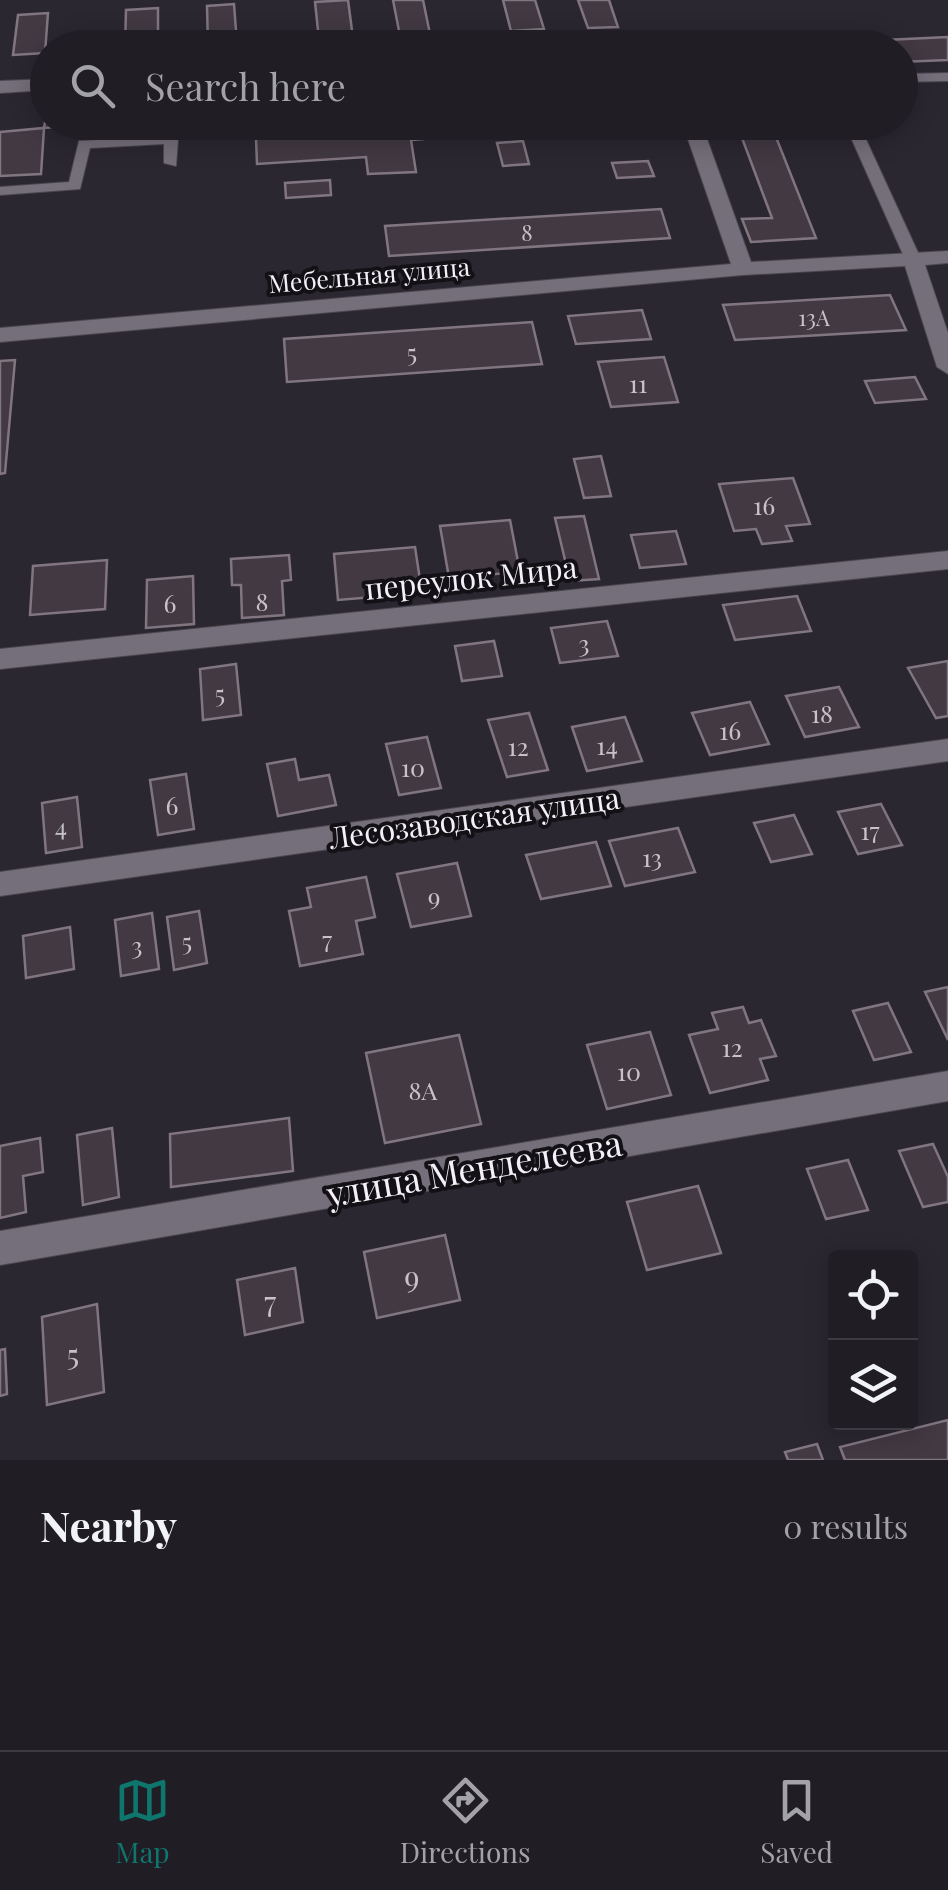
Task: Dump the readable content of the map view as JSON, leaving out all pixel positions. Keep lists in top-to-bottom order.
{
  "streets": {
    "street": [
      "Мебельная улица",
      "переулок Мира",
      "Лесозаводская улица",
      "улица Менделеева"
    ]
  },
  "house_numbers": [
    "8",
    "13А",
    "5",
    "11",
    "16",
    "8",
    "6",
    "3",
    "5",
    "18",
    "16",
    "14",
    "12",
    "10",
    "6",
    "4",
    "17",
    "13",
    "9",
    "7",
    "5",
    "3",
    "12",
    "10",
    "8А",
    "9",
    "7",
    "5"
  ],
  "page": {
    "search": "Search here",
    "heading": ["Nearby", "0 results"],
    "nav": ["Map", "Directions", "Saved"]
  }
}
